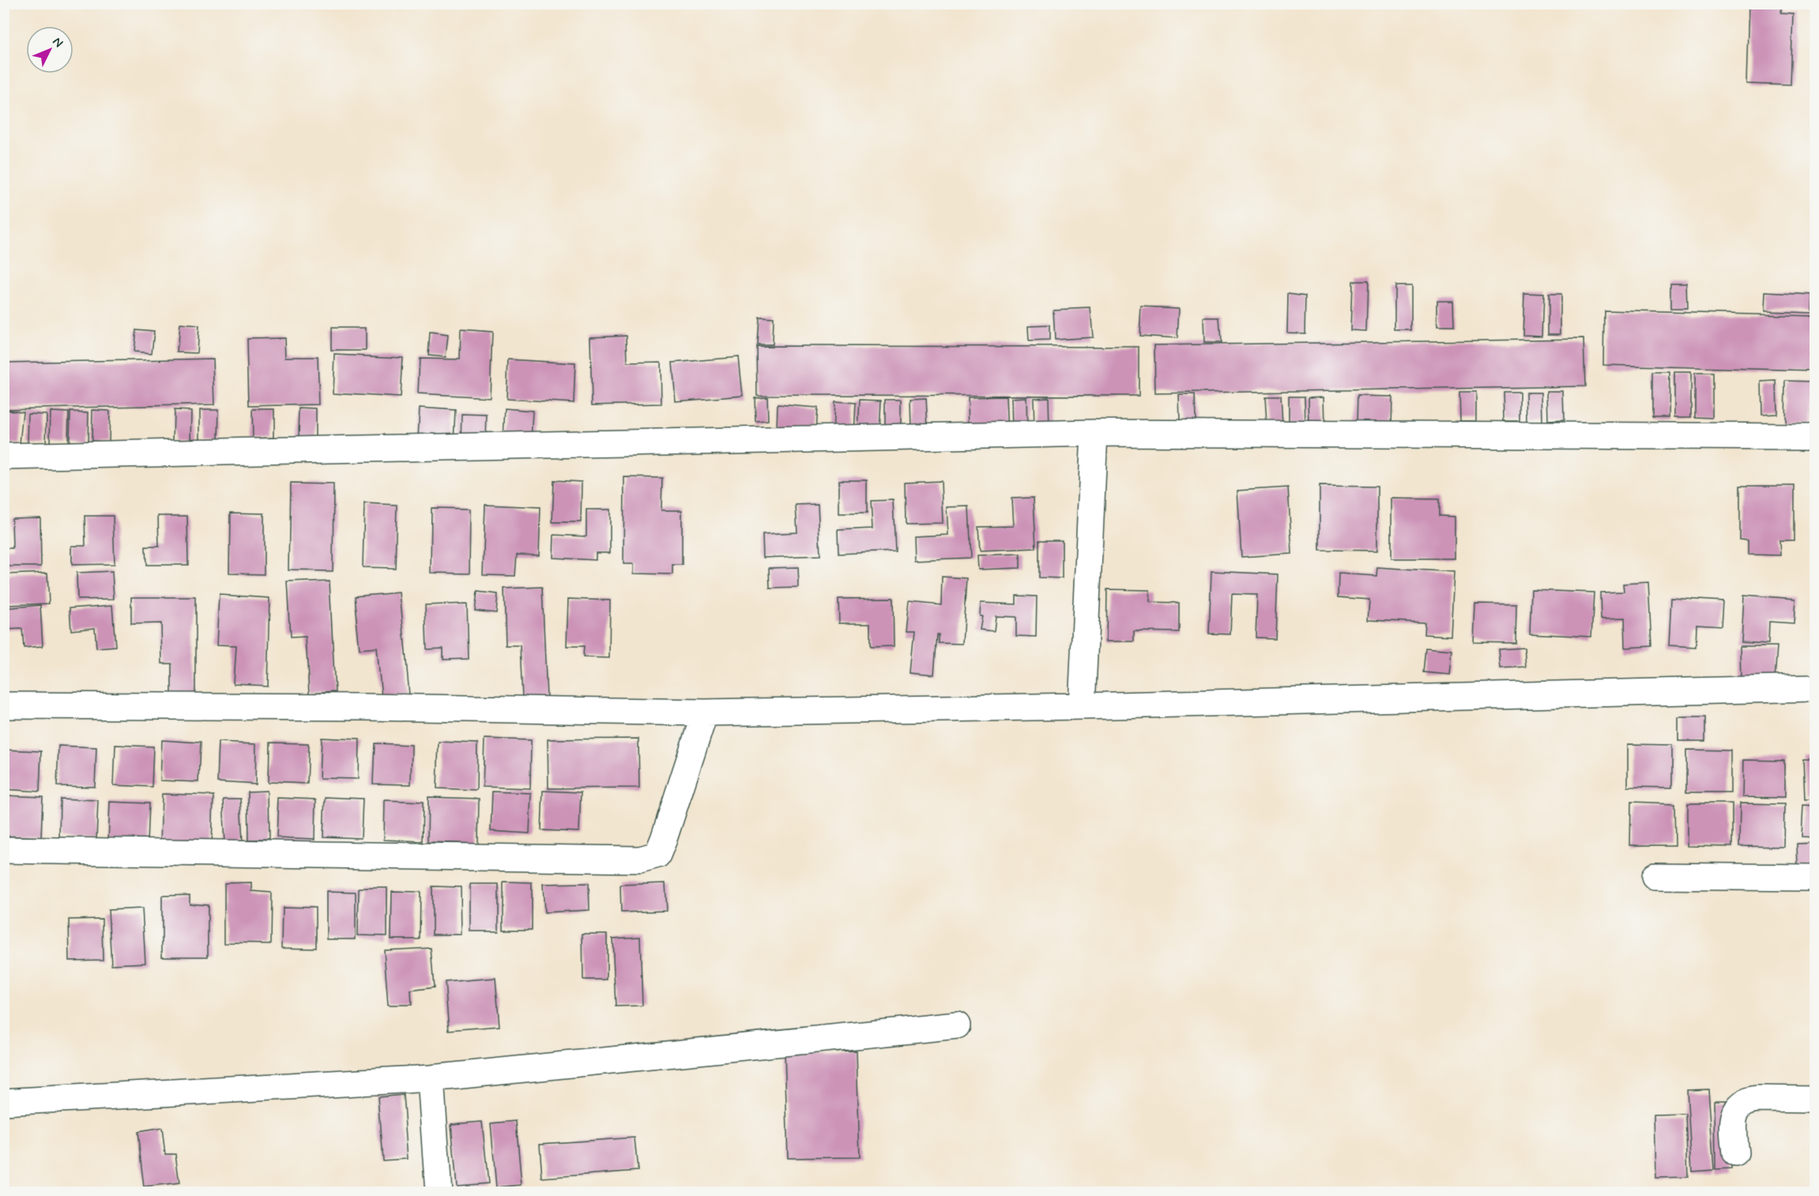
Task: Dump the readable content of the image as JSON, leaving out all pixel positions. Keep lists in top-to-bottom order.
{
  "north": "top right"
}
